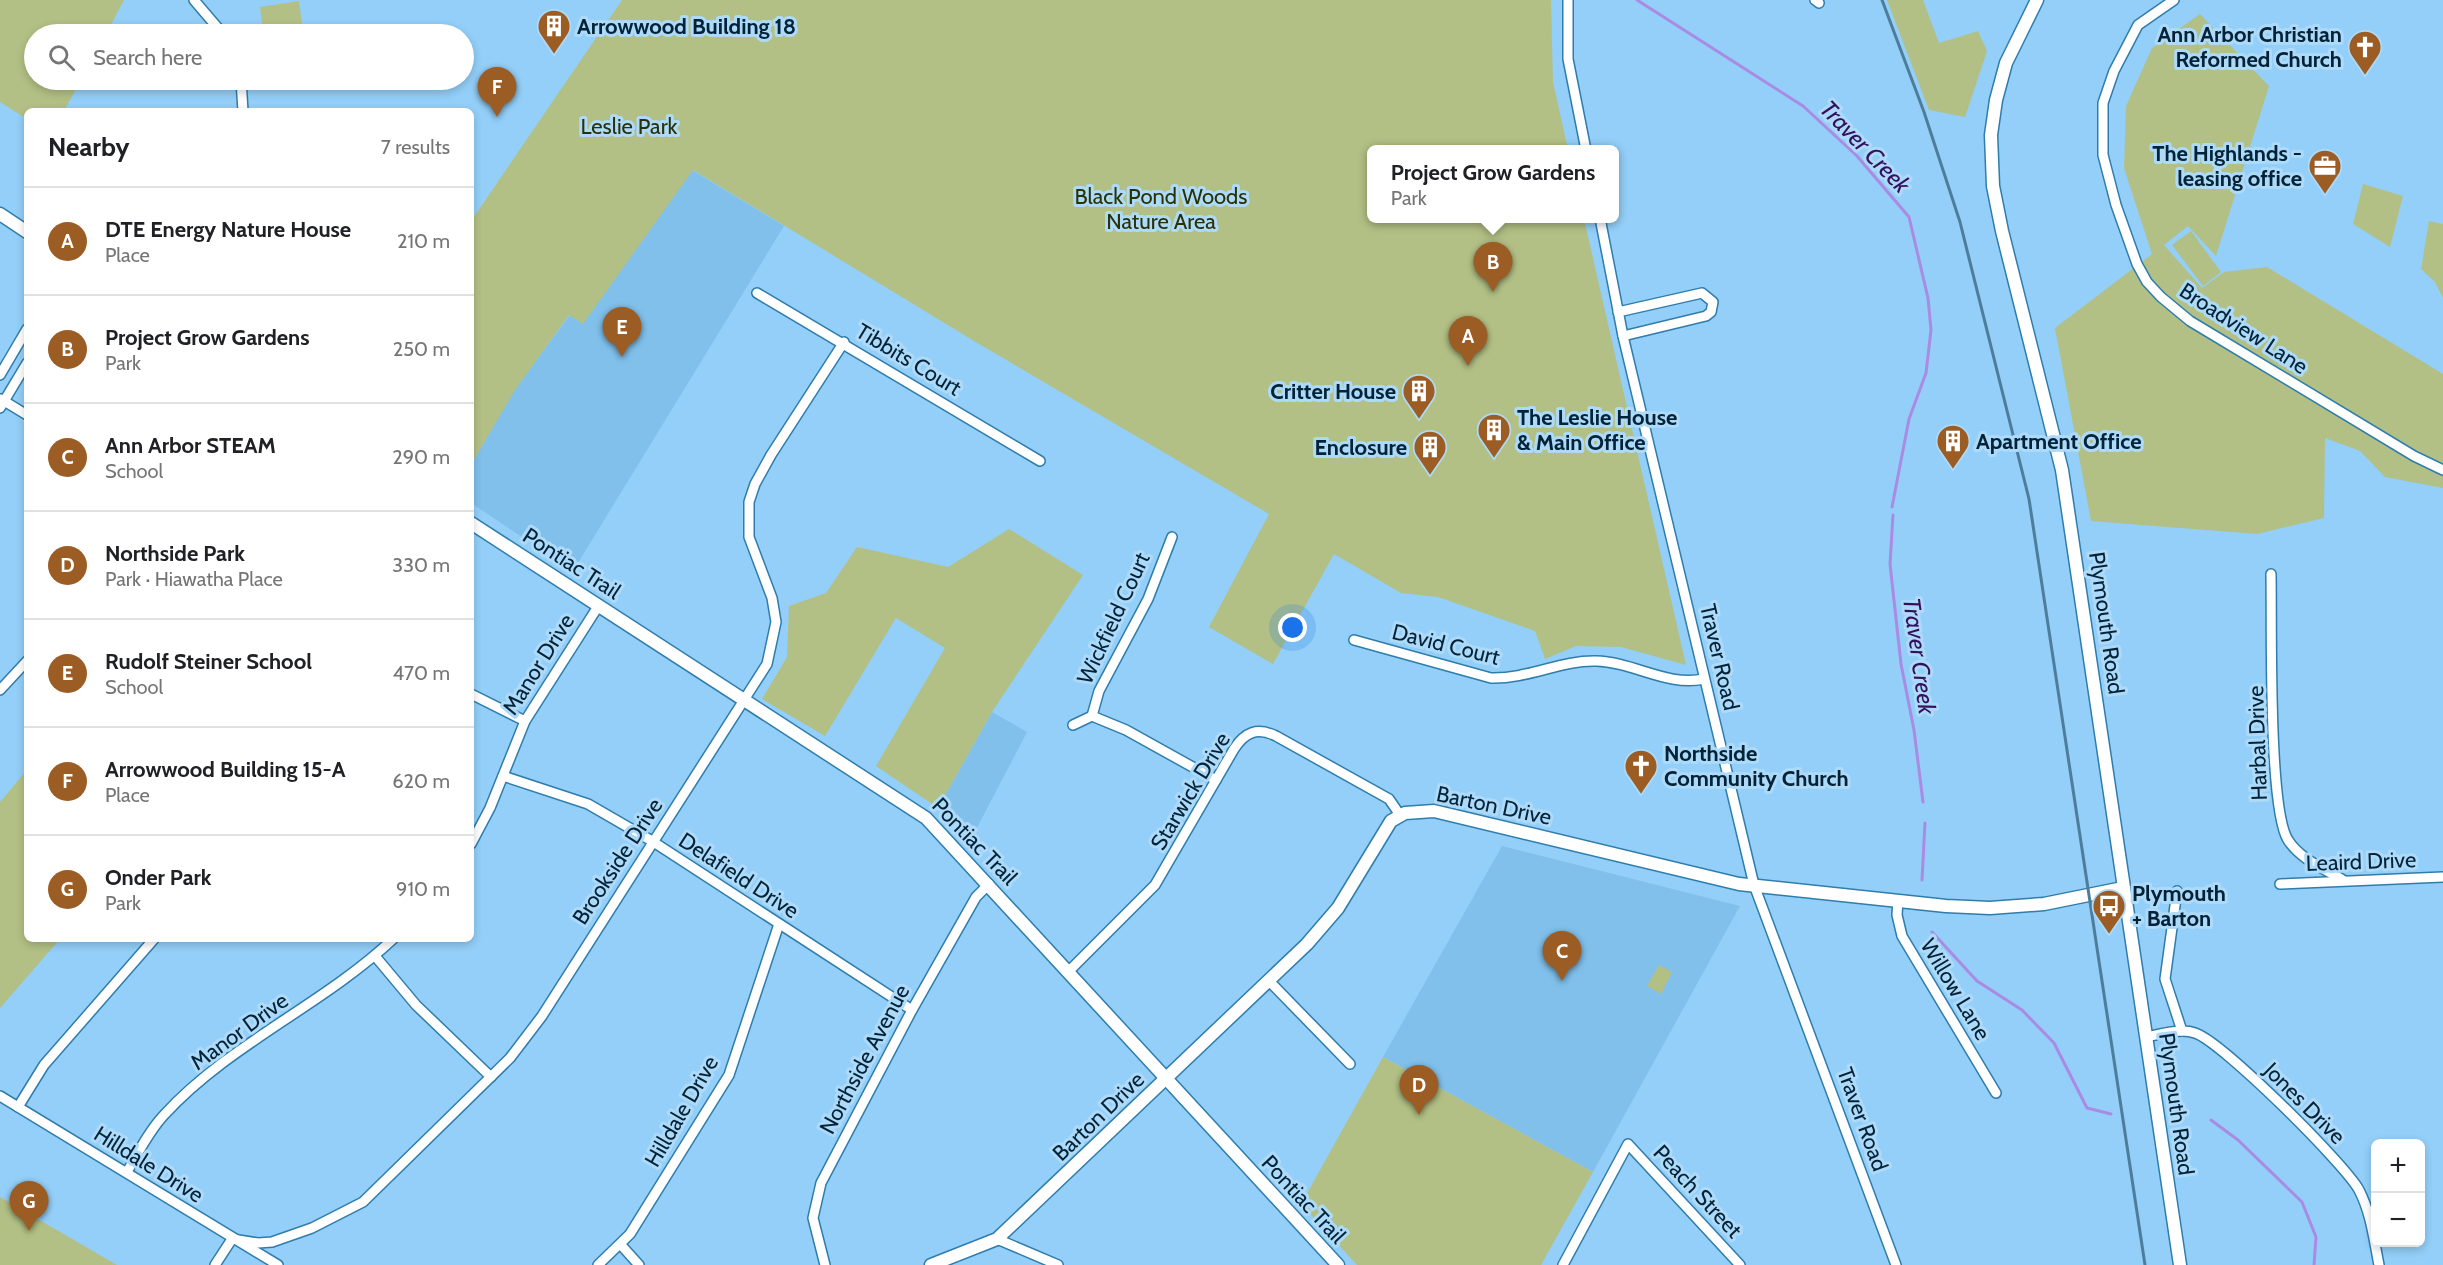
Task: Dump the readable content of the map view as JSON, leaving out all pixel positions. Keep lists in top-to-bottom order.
{
  "streets": {
    "main road": ["Pontiac Trail", "Plymouth Road", "Barton Drive"],
    "street": [
      "Broadview Lane",
      "Tibbits Court",
      "Wickfield Court",
      "David Court",
      "Traver Road",
      "Manor Drive",
      "Harbal Drive",
      "Starwick Drive",
      "Brookside Drive",
      "Leaird Drive",
      "Delafield Drive",
      "Willow Lane",
      "Northside Avenue",
      "Jones Drive",
      "Hilldale Drive",
      "Peach Street"
    ]
  },
  "crossings": [
    ["Tibbits Court", "Brookside Drive"],
    ["Pontiac Trail", "Manor Drive"],
    ["Pontiac Trail", "Starwick Drive"],
    ["Pontiac Trail", "Barton Drive"],
    ["Pontiac Trail", "Brookside Drive"],
    ["Pontiac Trail", "Northside Avenue"],
    ["Wickfield Court", "Starwick Drive"],
    ["Plymouth Road", "Barton Drive"],
    ["Plymouth Road", "Jones Drive"],
    ["David Court", "Traver Road"],
    ["Traver Road", "Barton Drive"],
    ["Manor Drive", "Delafield Drive"],
    ["Manor Drive", "Hilldale Drive"],
    ["Harbal Drive", "Leaird Drive"],
    ["Starwick Drive", "Barton Drive"],
    ["Barton Drive", "Willow Lane"],
    ["Brookside Drive", "Delafield Drive"],
    ["Brookside Drive", "Hilldale Drive"],
    ["Delafield Drive", "Northside Avenue"],
    ["Delafield Drive", "Hilldale Drive"]
  ],
  "water": ["Traver Creek"],
  "parks": ["Leslie Park", "Black Pond Woods Nature Area"],
  "places": {
    "building": [
      "Arrowwood Building 18",
      "Critter House",
      "The Leslie House & Main Office",
      "Apartment Office",
      "Enclosure"
    ],
    "church": ["Ann Arbor Christian Reformed Church", "Northside Community Church"],
    "office": ["The Highlands - leasing office"],
    "bus stop": ["Plymouth + Barton"]
  },
  "page": {
    "search": "Search here",
    "pins": [
      "F",
      "B",
      "E",
      "A",
      "C",
      "D",
      "G"
    ],
    "heading": ["Nearby", "7 results"],
    "popup": ["Project Grow Gardens", "Park"],
    "list": [
      {
        "mark": "A",
        "name": "DTE Energy Nature House",
        "note": "Place",
        "value": "210 m"
      },
      {
        "mark": "B",
        "name": "Project Grow Gardens",
        "note": "Park",
        "value": "250 m"
      },
      {
        "mark": "C",
        "name": "Ann Arbor STEAM",
        "note": "School",
        "value": "290 m"
      },
      {
        "mark": "D",
        "name": "Northside Park",
        "note": "Park · Hiawatha Place",
        "value": "330 m"
      },
      {
        "mark": "E",
        "name": "Rudolf Steiner School",
        "note": "School",
        "value": "470 m"
      },
      {
        "mark": "F",
        "name": "Arrowwood Building 15-A",
        "note": "Place",
        "value": "620 m"
      },
      {
        "mark": "G",
        "name": "Onder Park",
        "note": "Park",
        "value": "910 m"
      }
    ],
    "map_buttons": ["+", "−"]
  }
}
